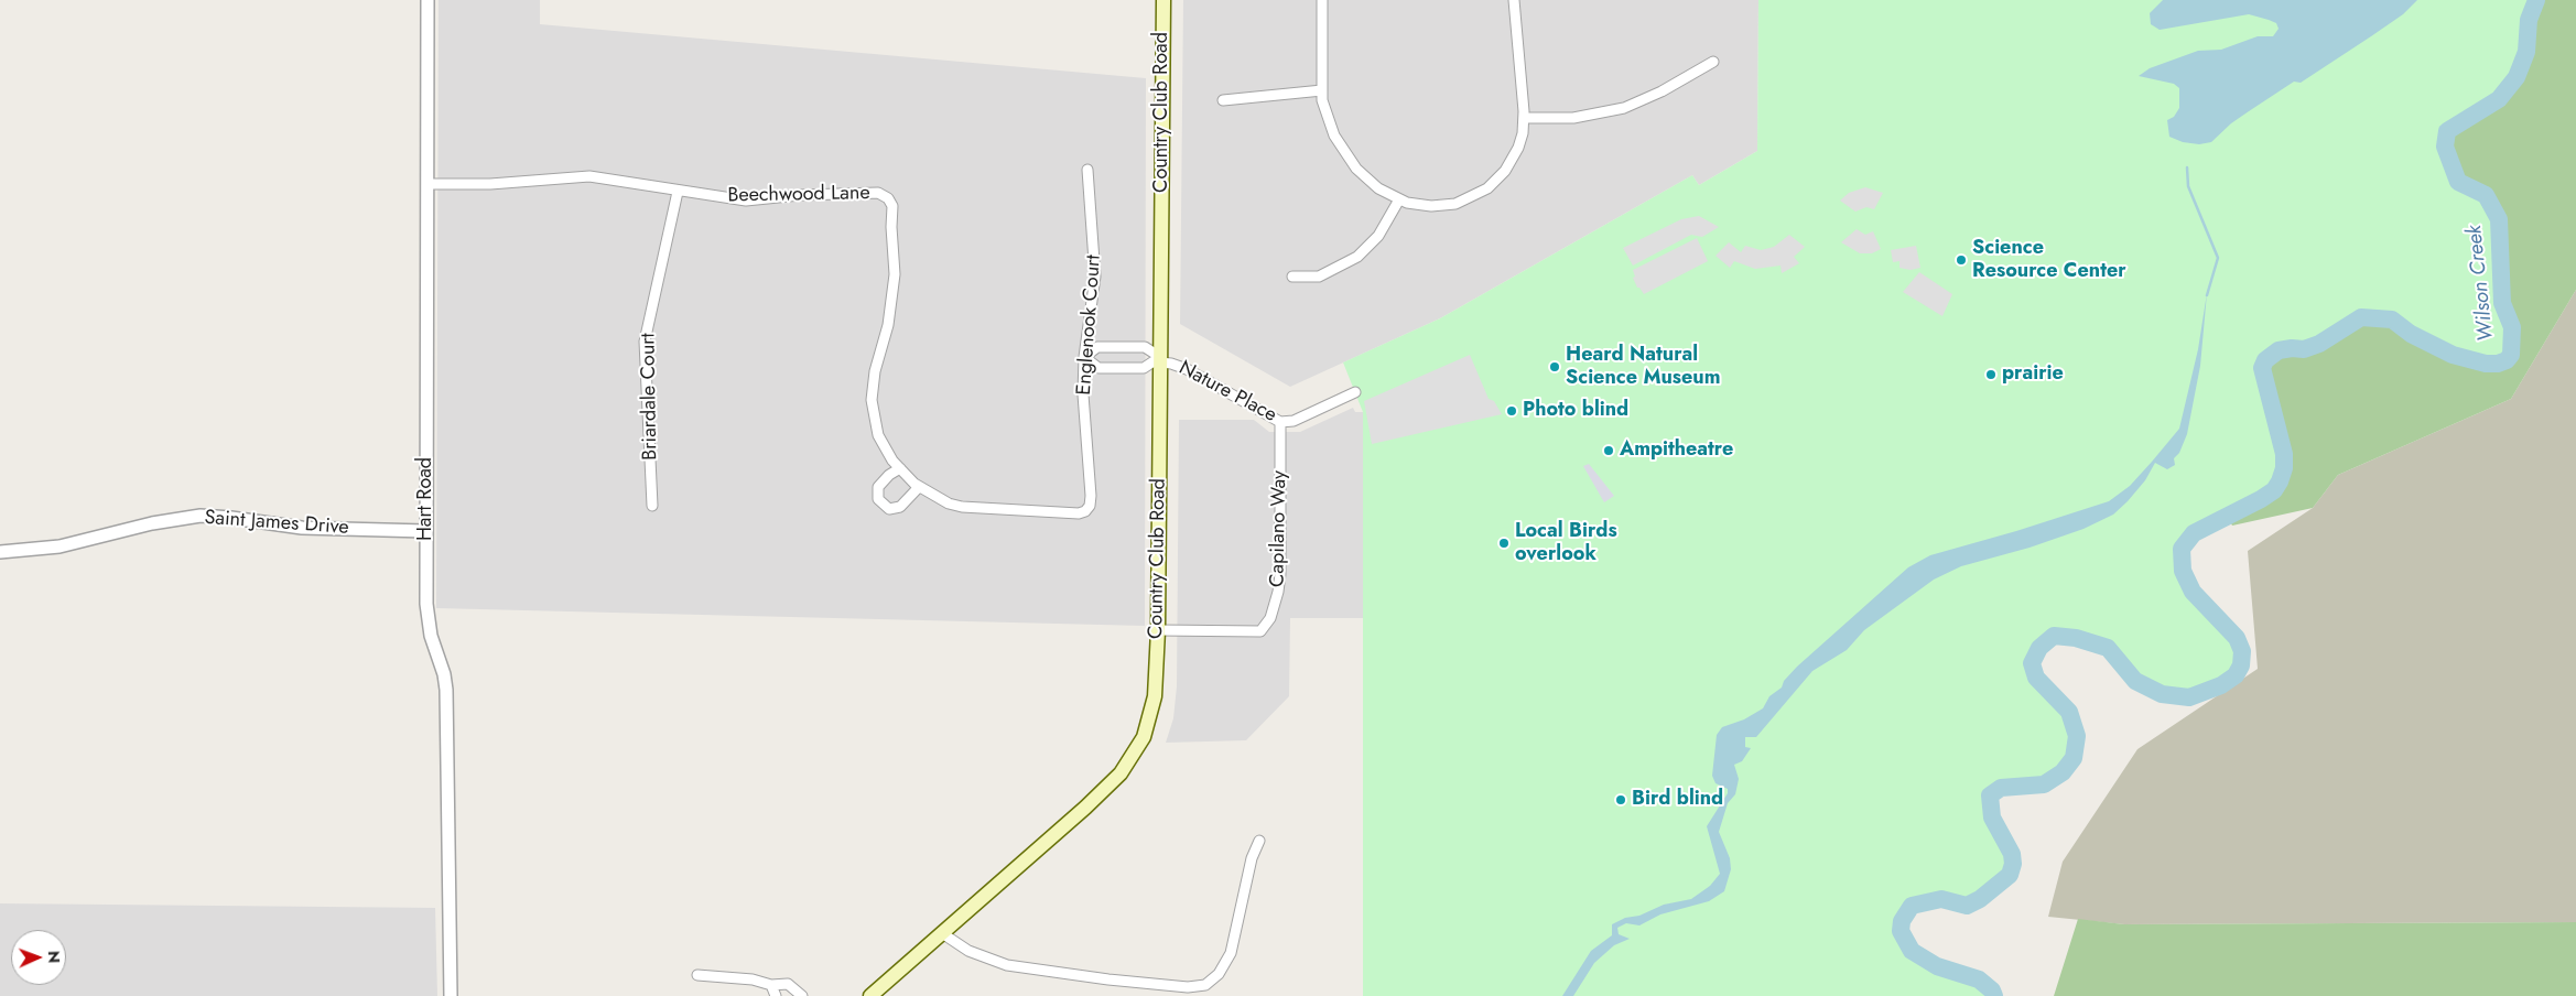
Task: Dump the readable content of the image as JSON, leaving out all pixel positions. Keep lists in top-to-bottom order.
{
  "streets": {
    "main road": ["Country Club Road"],
    "street": [
      "Beechwood Lane",
      "Englenook Court",
      "Nature Place",
      "Briardale Court",
      "Hart Road",
      "Saint James Drive",
      "Capilano Way"
    ]
  },
  "crossings": [
    ["Country Club Road", "Nature Place"],
    ["Country Club Road", "Capilano Way"],
    ["Beechwood Lane", "Englenook Court"],
    ["Beechwood Lane", "Briardale Court"],
    ["Beechwood Lane", "Hart Road"],
    ["Englenook Court", "Nature Place"],
    ["Nature Place", "Capilano Way"],
    ["Hart Road", "Saint James Drive"]
  ],
  "water": ["Wilson Creek"],
  "places": [
    "Science Resource Center",
    "Heard Natural Science Museum",
    "prairie",
    "Photo blind",
    "Ampitheatre",
    "Local Birds overlook",
    "Bird blind"
  ],
  "north": "right"
}
